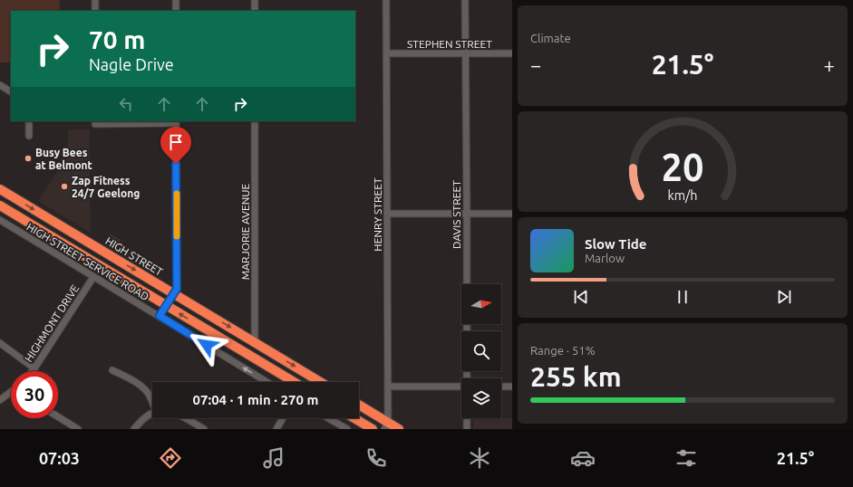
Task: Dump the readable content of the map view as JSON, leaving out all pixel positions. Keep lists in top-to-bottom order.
{
  "streets": {
    "highway": ["HIGH STREET"],
    "street": [
      "STEPHEN STREET",
      "HENRY STREET",
      "DAVIS STREET",
      "MARJORIE AVENUE",
      "HIGH STREET SERVICE ROAD",
      "HIGHMONT DRIVE"
    ]
  },
  "crossings": [
    ["STEPHEN STREET", "HENRY STREET"],
    ["STEPHEN STREET", "DAVIS STREET"],
    ["MARJORIE AVENUE", "HIGH STREET"],
    ["HIGH STREET SERVICE ROAD", "HIGHMONT DRIVE"]
  ],
  "one_way": ["HIGH STREET SERVICE ROAD"],
  "places": ["Busy Bees at Belmont", "Zap Fitness 24/7 Geelong"],
  "north": "right",
  "page": {
    "tile": [
      "Climate",
      ["Range · 51%", "255 km"]
    ],
    "turn": ["70 m", "Nagle Drive"],
    "heat": ["−", "21.5°", "+"],
    "song": ["Slow Tide", "Marlow"],
    "limit": "30",
    "trip": "07:04 · 1 min · 270 m",
    "tabs": ["07:03", "21.5°"],
    "gauge": ["20", "km/h"]
  }
}
